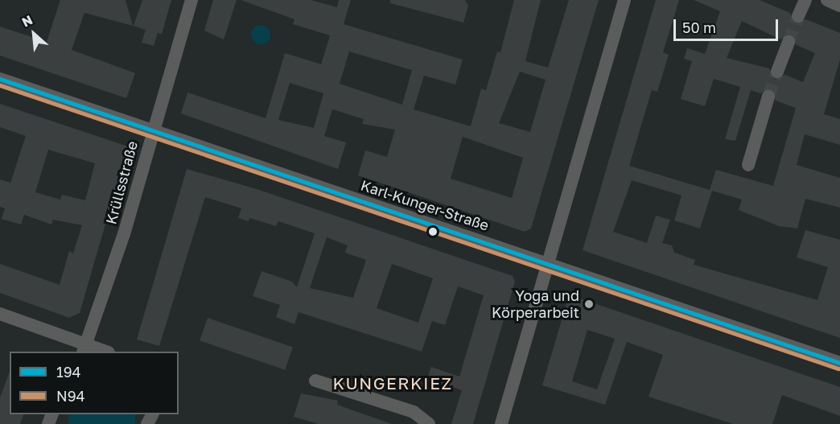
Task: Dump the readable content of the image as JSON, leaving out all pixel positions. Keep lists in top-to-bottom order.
{
  "streets": {
    "street": ["Krüllsstraße", "Karl-Kunger-Straße"]
  },
  "crossings": [
    ["Krüllsstraße", "Karl-Kunger-Straße"]
  ],
  "districts": ["KUNGERKIEZ"],
  "places": ["Yoga und Körperarbeit"],
  "lines": ["transit line 194", "transit line N94"],
  "legend": ["194", "N94"],
  "scale_bar": "50 m",
  "north": "top left"
}
